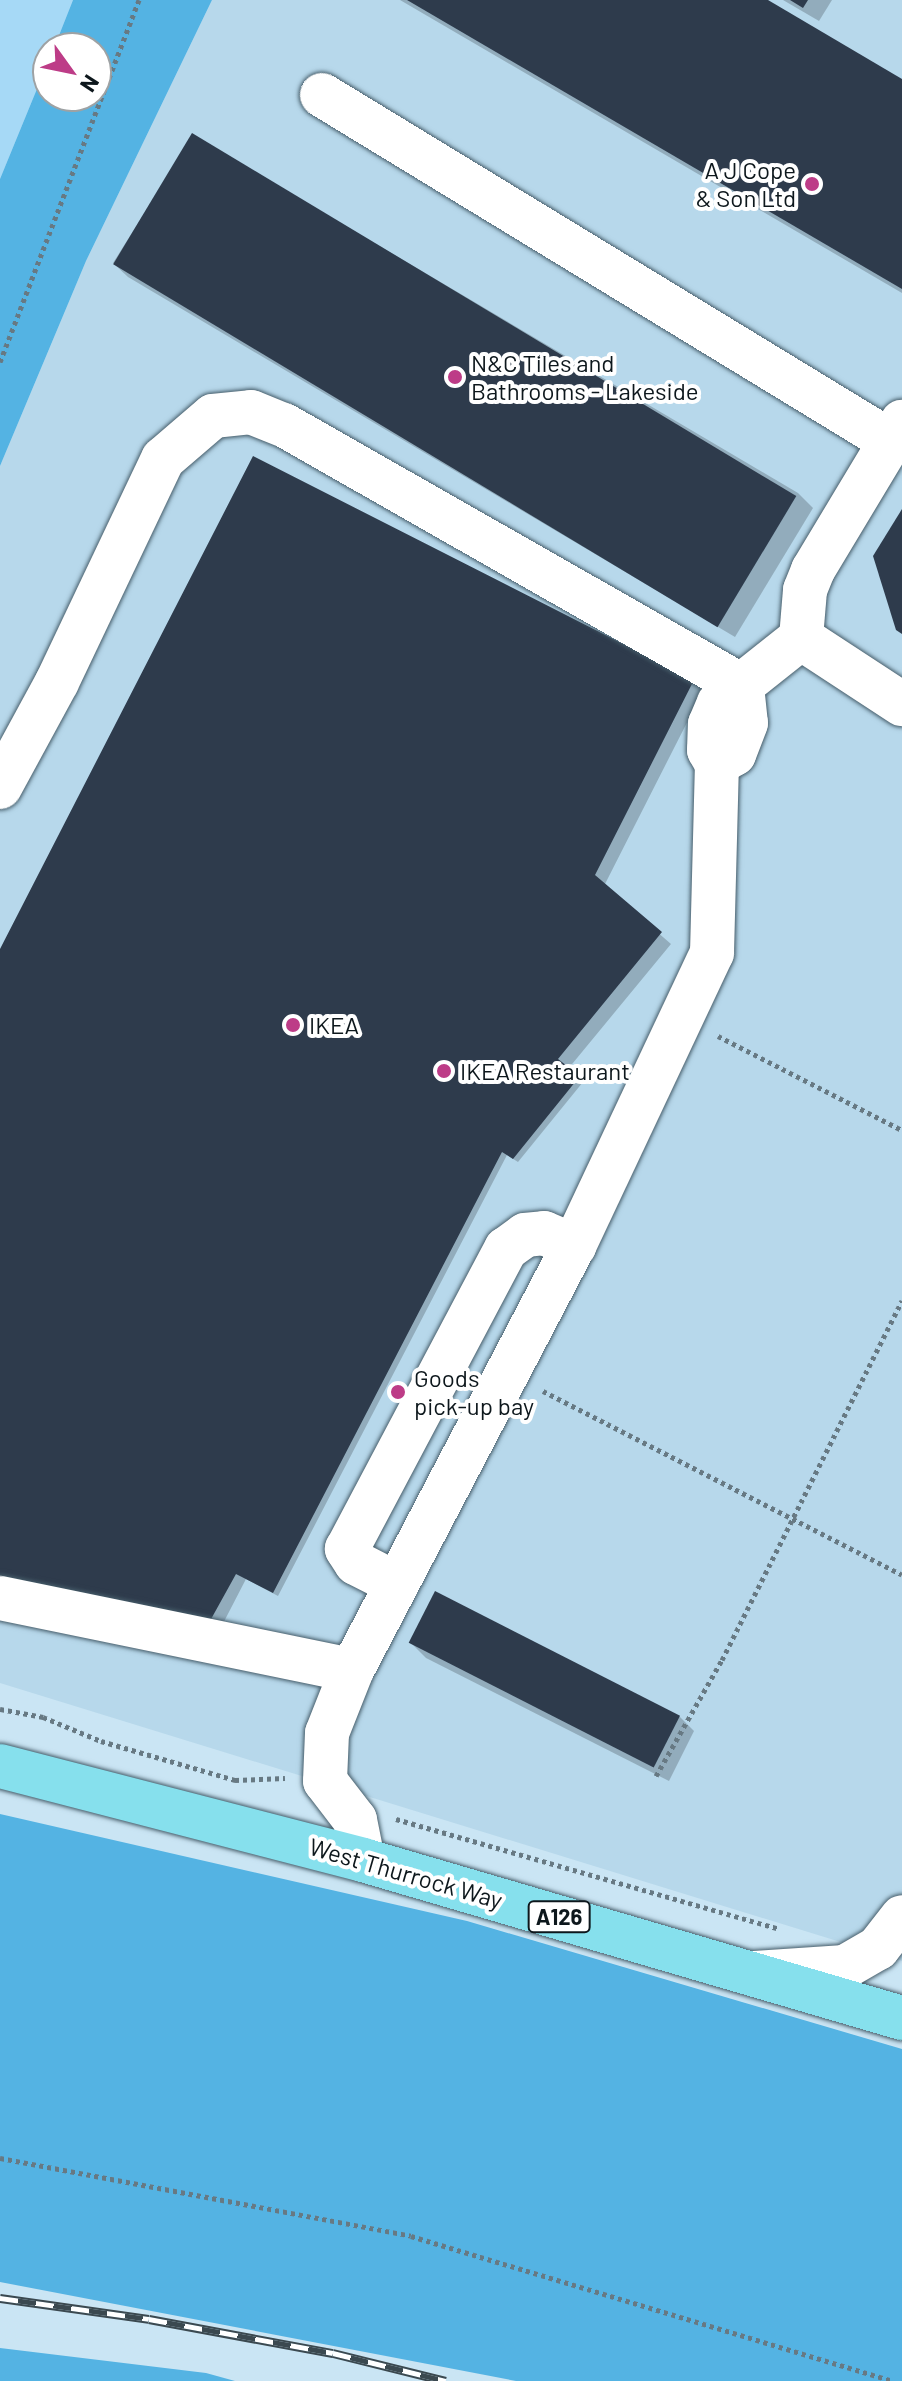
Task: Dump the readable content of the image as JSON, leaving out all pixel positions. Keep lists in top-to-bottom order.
{
  "streets": {
    "main road": ["West Thurrock Way", "A126"]
  },
  "places": [
    "A J Cope & Son Ltd",
    "N&C Tiles and Bathrooms - Lakeside",
    "IKEA",
    "IKEA Restaurant",
    "Goods pick-up bay"
  ],
  "north": "bottom right"
}
